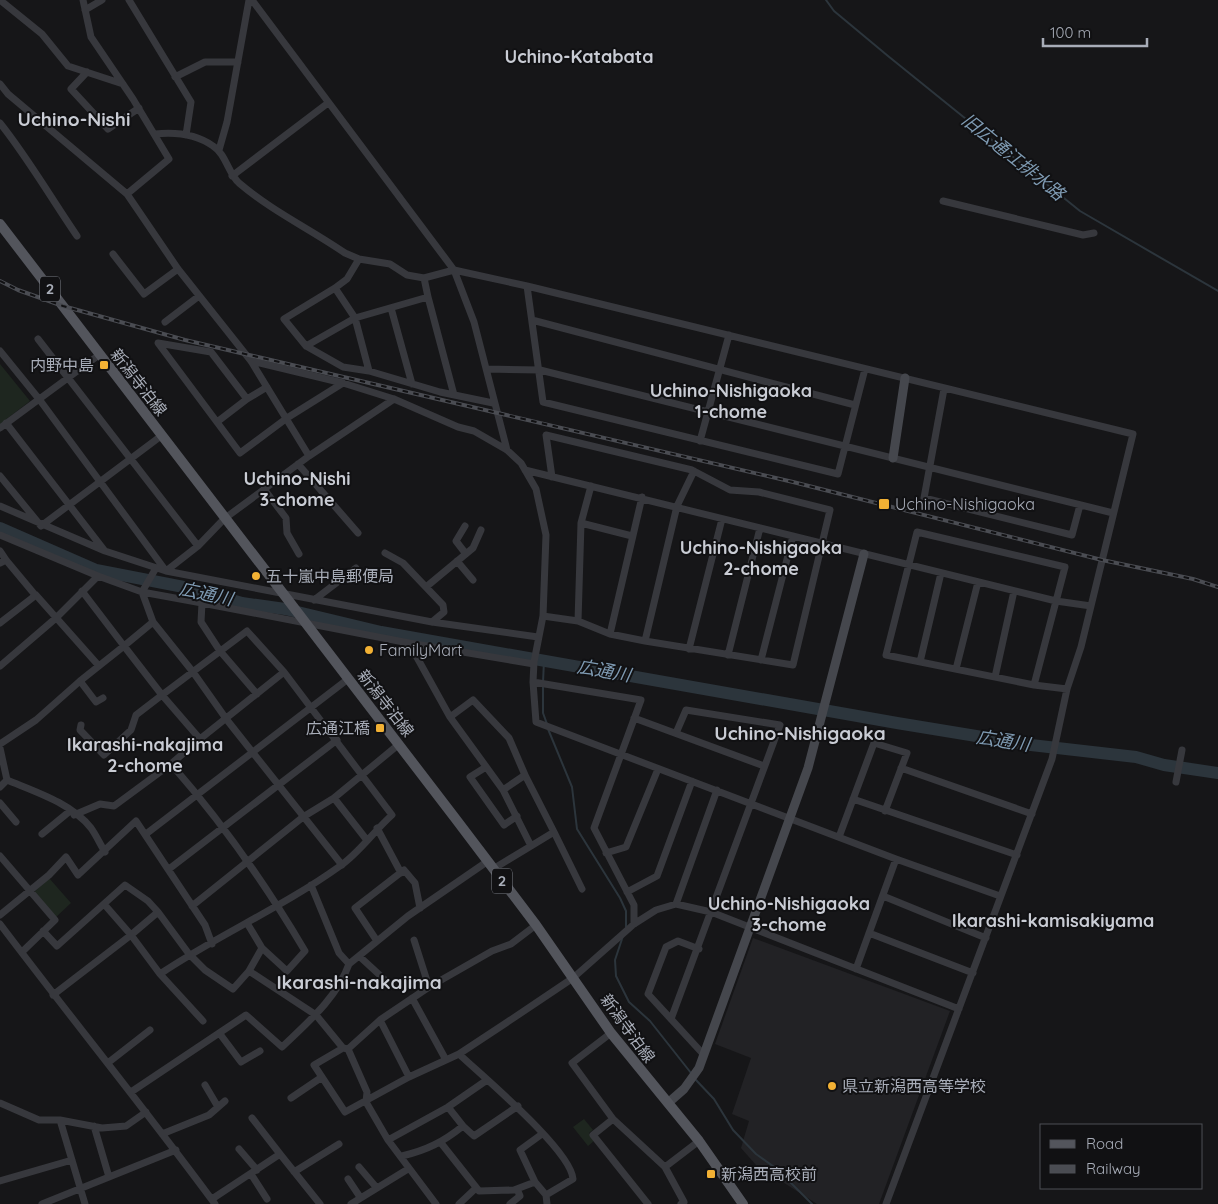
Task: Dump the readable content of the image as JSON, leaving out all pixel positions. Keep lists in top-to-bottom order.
{
  "streets": {
    "main road": ["2", "新潟寺泊線"]
  },
  "districts": [
    "Uchino-Katabata",
    "Uchino-Nishi",
    "Uchino-Nishigaoka 1-chome",
    "Uchino-Nishi 3-chome",
    "Uchino-Nishigaoka 2-chome",
    "Uchino-Nishigaoka",
    "Ikarashi-nakajima 2-chome",
    "Uchino-Nishigaoka 3-chome",
    "Ikarashi-kamisakiyama",
    "Ikarashi-nakajima"
  ],
  "water": ["旧広通江排水路", "広通川"],
  "places": {
    "transit": [
      "内野中島",
      "Uchino-Nishigaoka",
      "広通江橋",
      "新潟西高校前"
    ],
    "other": ["五十嵐中島郵便局", "FamilyMart", "県立新潟西高等学校"]
  },
  "legend": ["Road", "Railway"],
  "scale_bar": "100 m"
}
